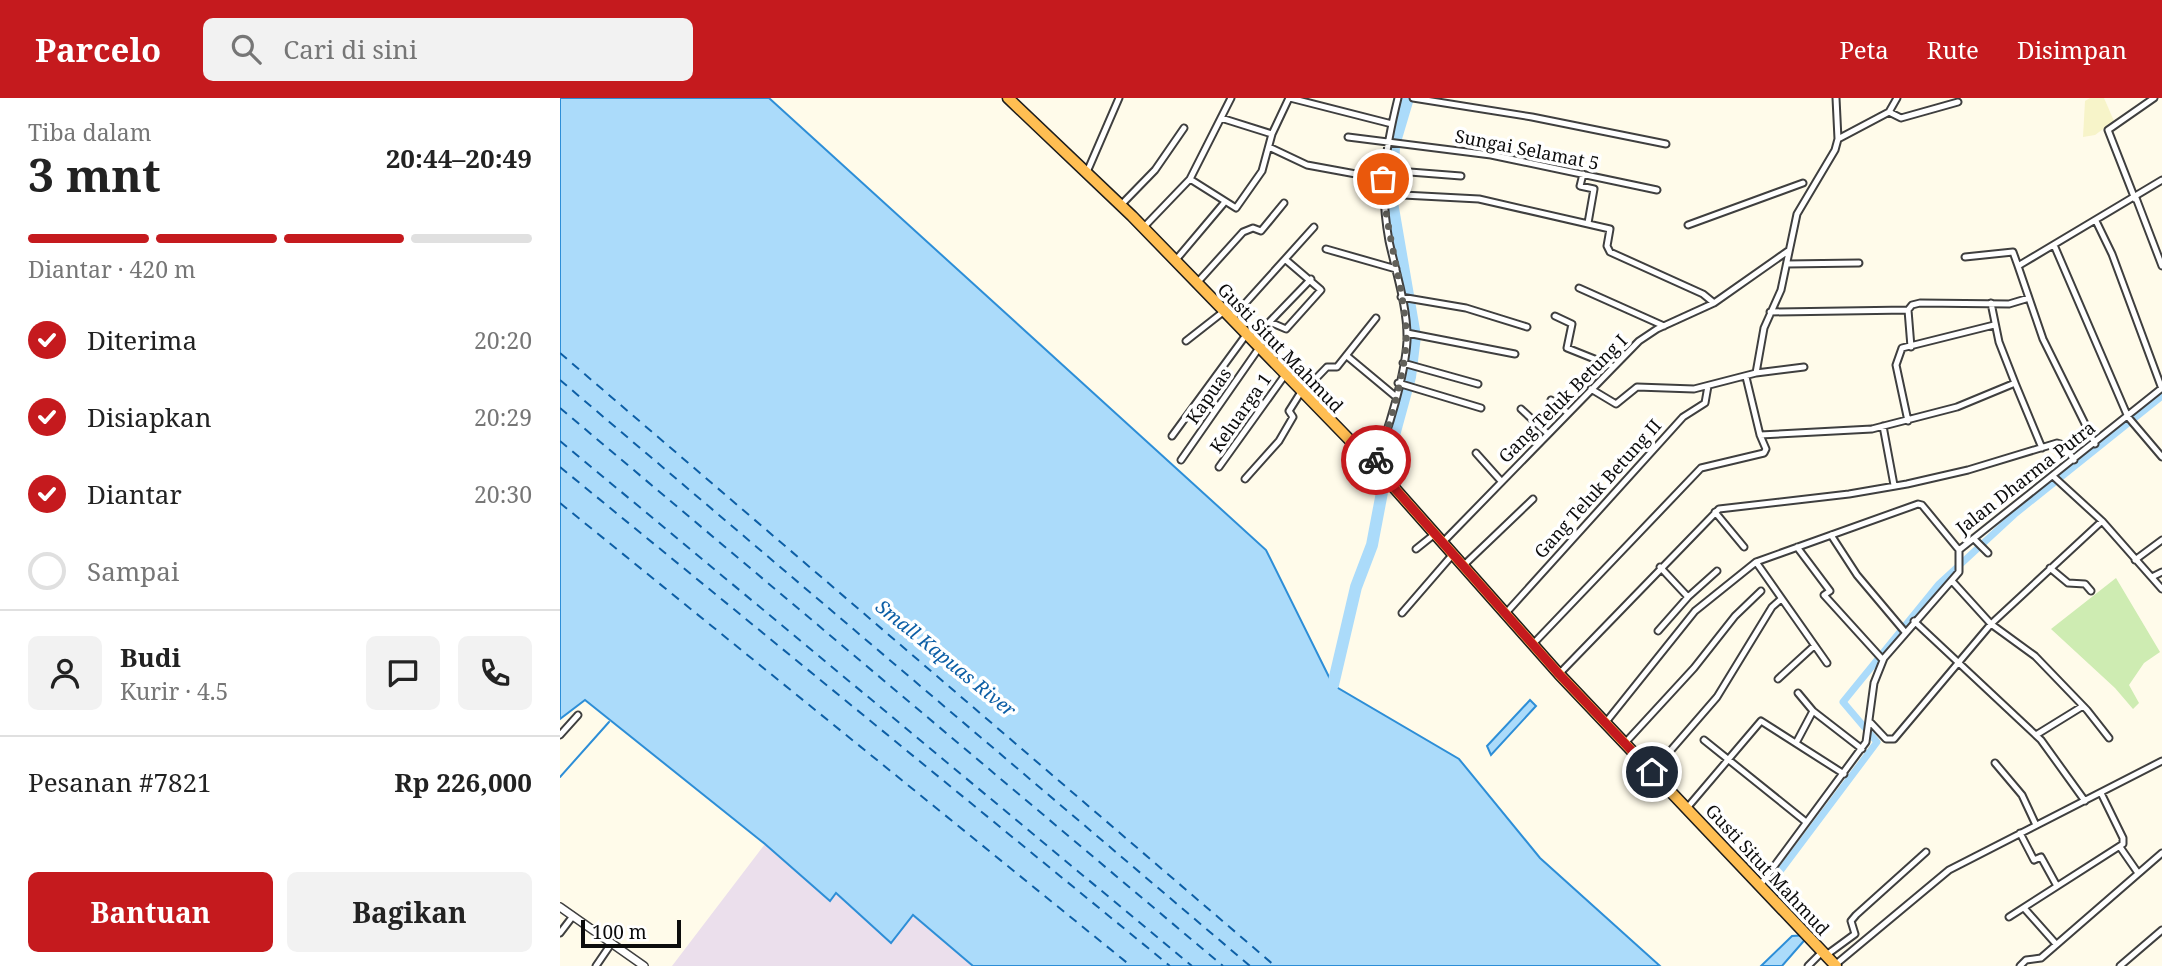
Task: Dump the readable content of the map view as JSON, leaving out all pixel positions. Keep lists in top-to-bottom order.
{
  "streets": {
    "highway": ["Gusti Situt Mahmud"],
    "street": [
      "Sungai Selamat 5",
      "Kapuas",
      "Gang Teluk Betung I",
      "Keluarga 1",
      "Jalan Dharma Putra",
      "Gang Teluk Betung II"
    ]
  },
  "crossings": [
    ["Gusti Situt Mahmud", "Kapuas"],
    ["Gusti Situt Mahmud", "Gang Teluk Betung I"],
    ["Gusti Situt Mahmud", "Keluarga 1"],
    ["Gusti Situt Mahmud", "Jalan Dharma Putra"],
    ["Gusti Situt Mahmud", "Gang Teluk Betung II"]
  ],
  "water": ["Small Kapuas River"],
  "scale_bar": "100 m",
  "page": {
    "header": "Parcelo",
    "search": "Cari di sini",
    "nav": ["Peta", "Rute", "Disimpan"],
    "heading": ["3 mnt", "Tiba dalam", "20:44–20:49"],
    "panel": [
      "Budi",
      "Kurir · 4.5",
      "Pesanan #7821",
      "Rp 226,000"
    ],
    "bar": "Diantar · 420 m",
    "list": [
      ["Diterima", "20:20"],
      ["Disiapkan", "20:29"],
      ["Diantar", "20:30"],
      "Sampai"
    ],
    "buttons": ["Bantuan", "Bagikan"],
    "scale": "100 m"
  }
}
